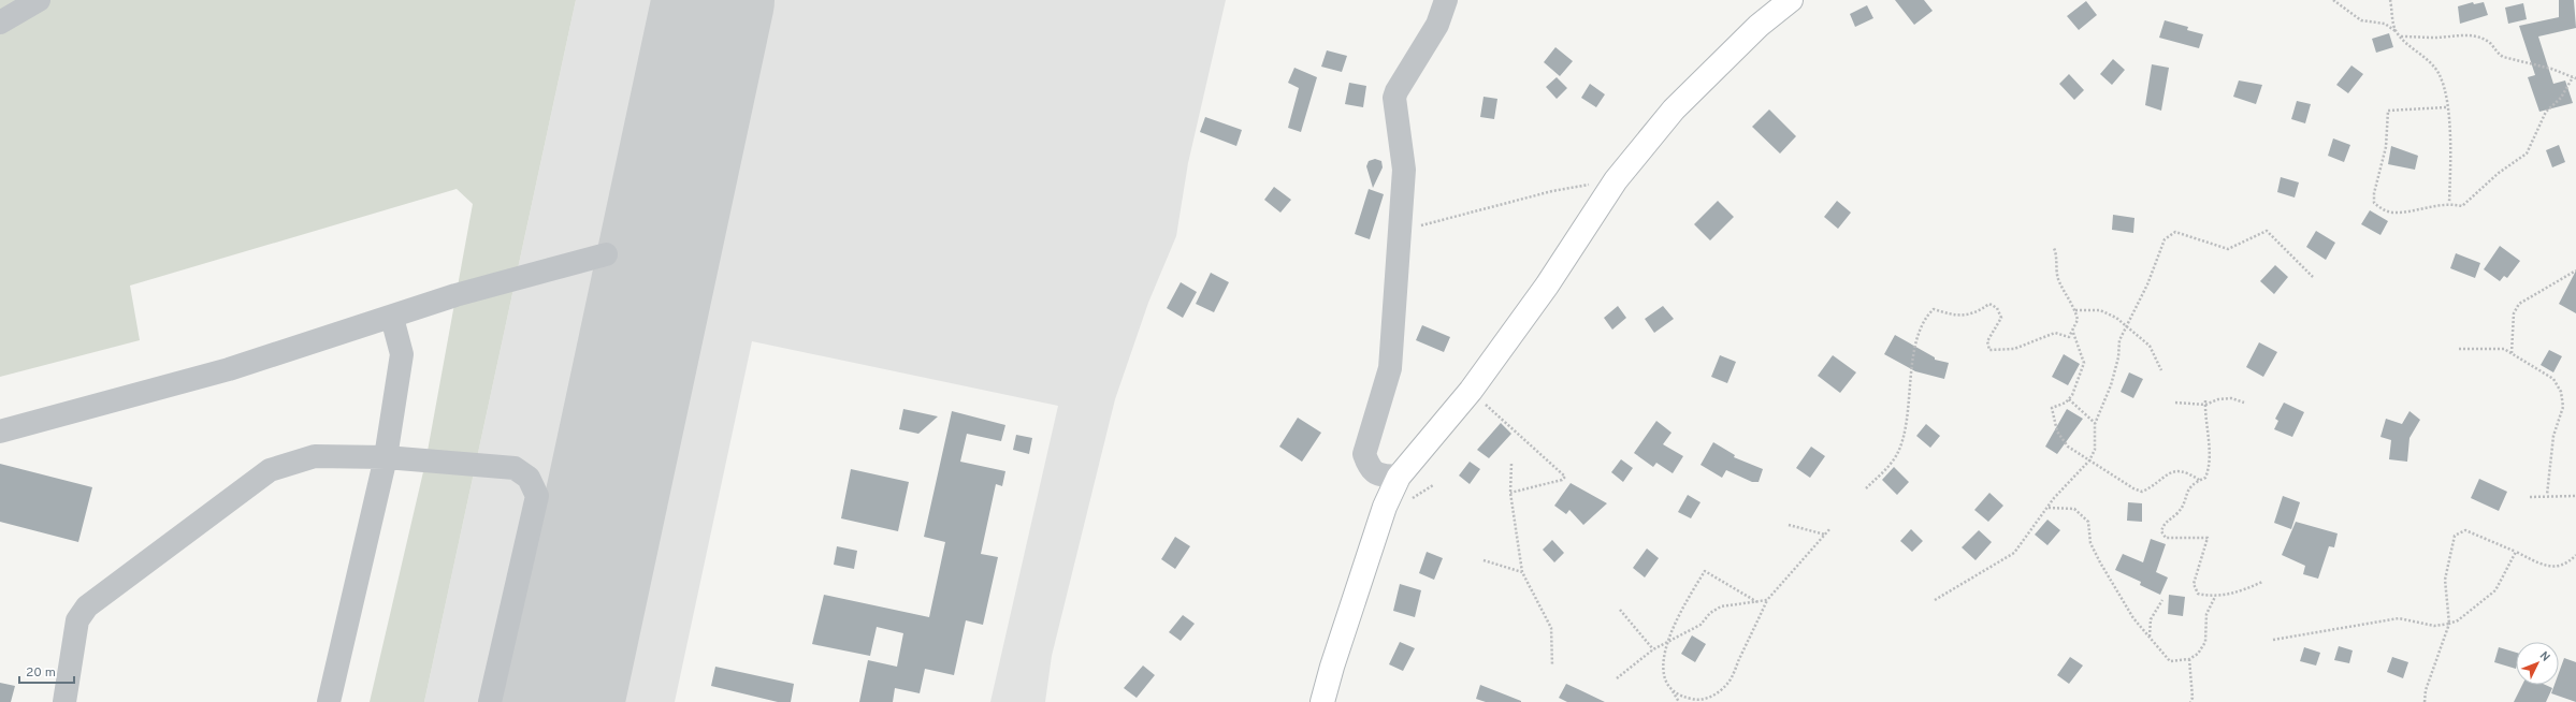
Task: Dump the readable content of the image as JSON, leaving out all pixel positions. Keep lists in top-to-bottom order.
{
  "scale_bar": "20 m",
  "north": "top right"
}
